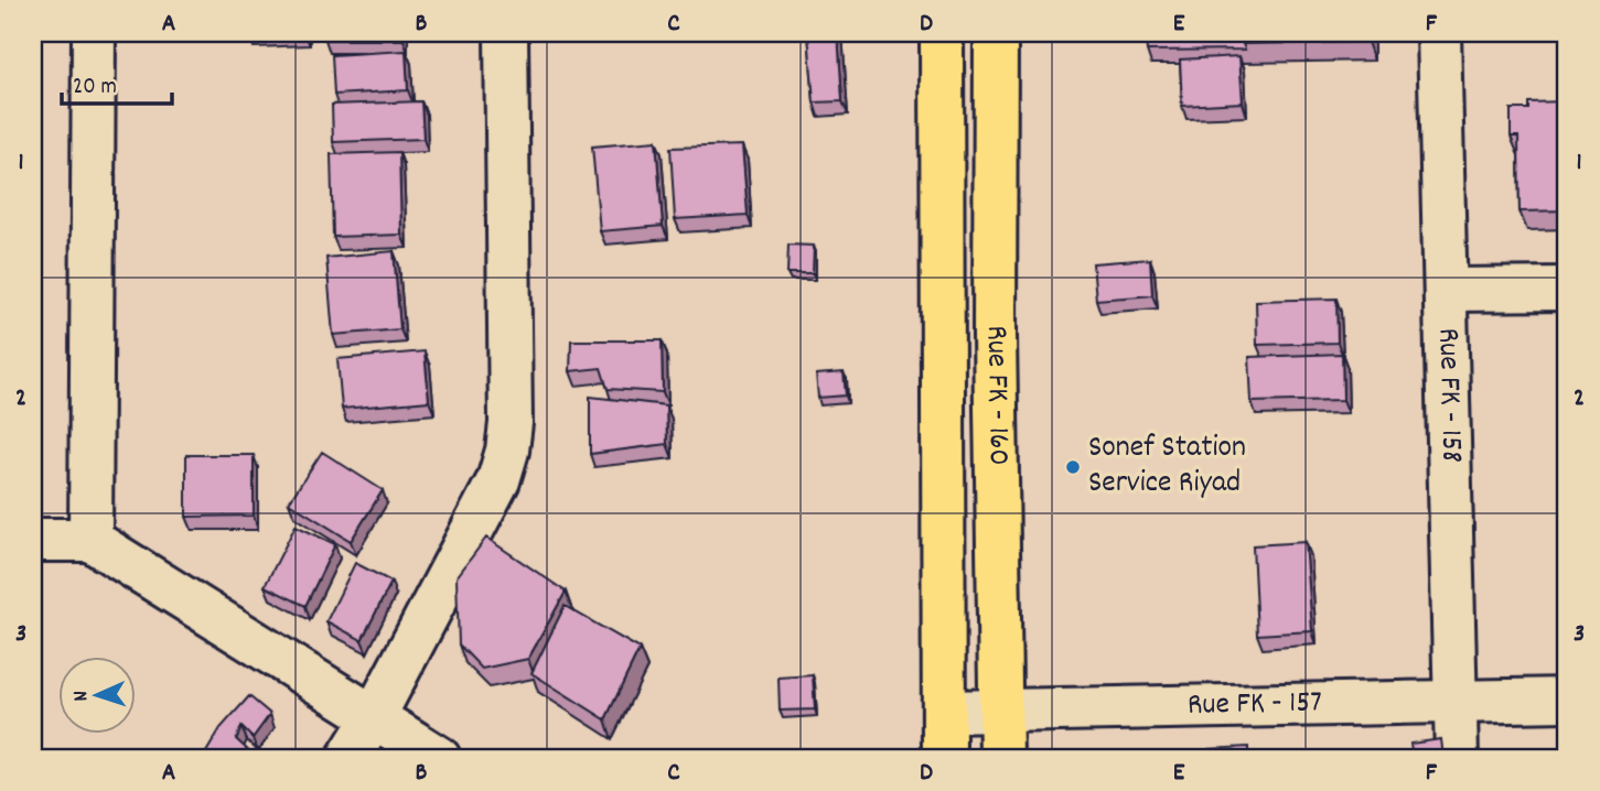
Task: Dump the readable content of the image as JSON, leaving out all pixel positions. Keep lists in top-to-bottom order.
{
  "streets": {
    "main road": ["Rue FK - 160"],
    "street": ["Rue FK - 158", "Rue FK - 157"]
  },
  "crossings": [
    ["Rue FK - 160", "Rue FK - 157"],
    ["Rue FK - 158", "Rue FK - 157"]
  ],
  "places": ["Sonef Station Service Riyad"],
  "scale_bar": "20 m",
  "north": "left",
  "grid": {
    "columns": [
      "A",
      "B",
      "C",
      "D",
      "E",
      "F"
    ],
    "rows": ["1", "2", "3"]
  }
}
